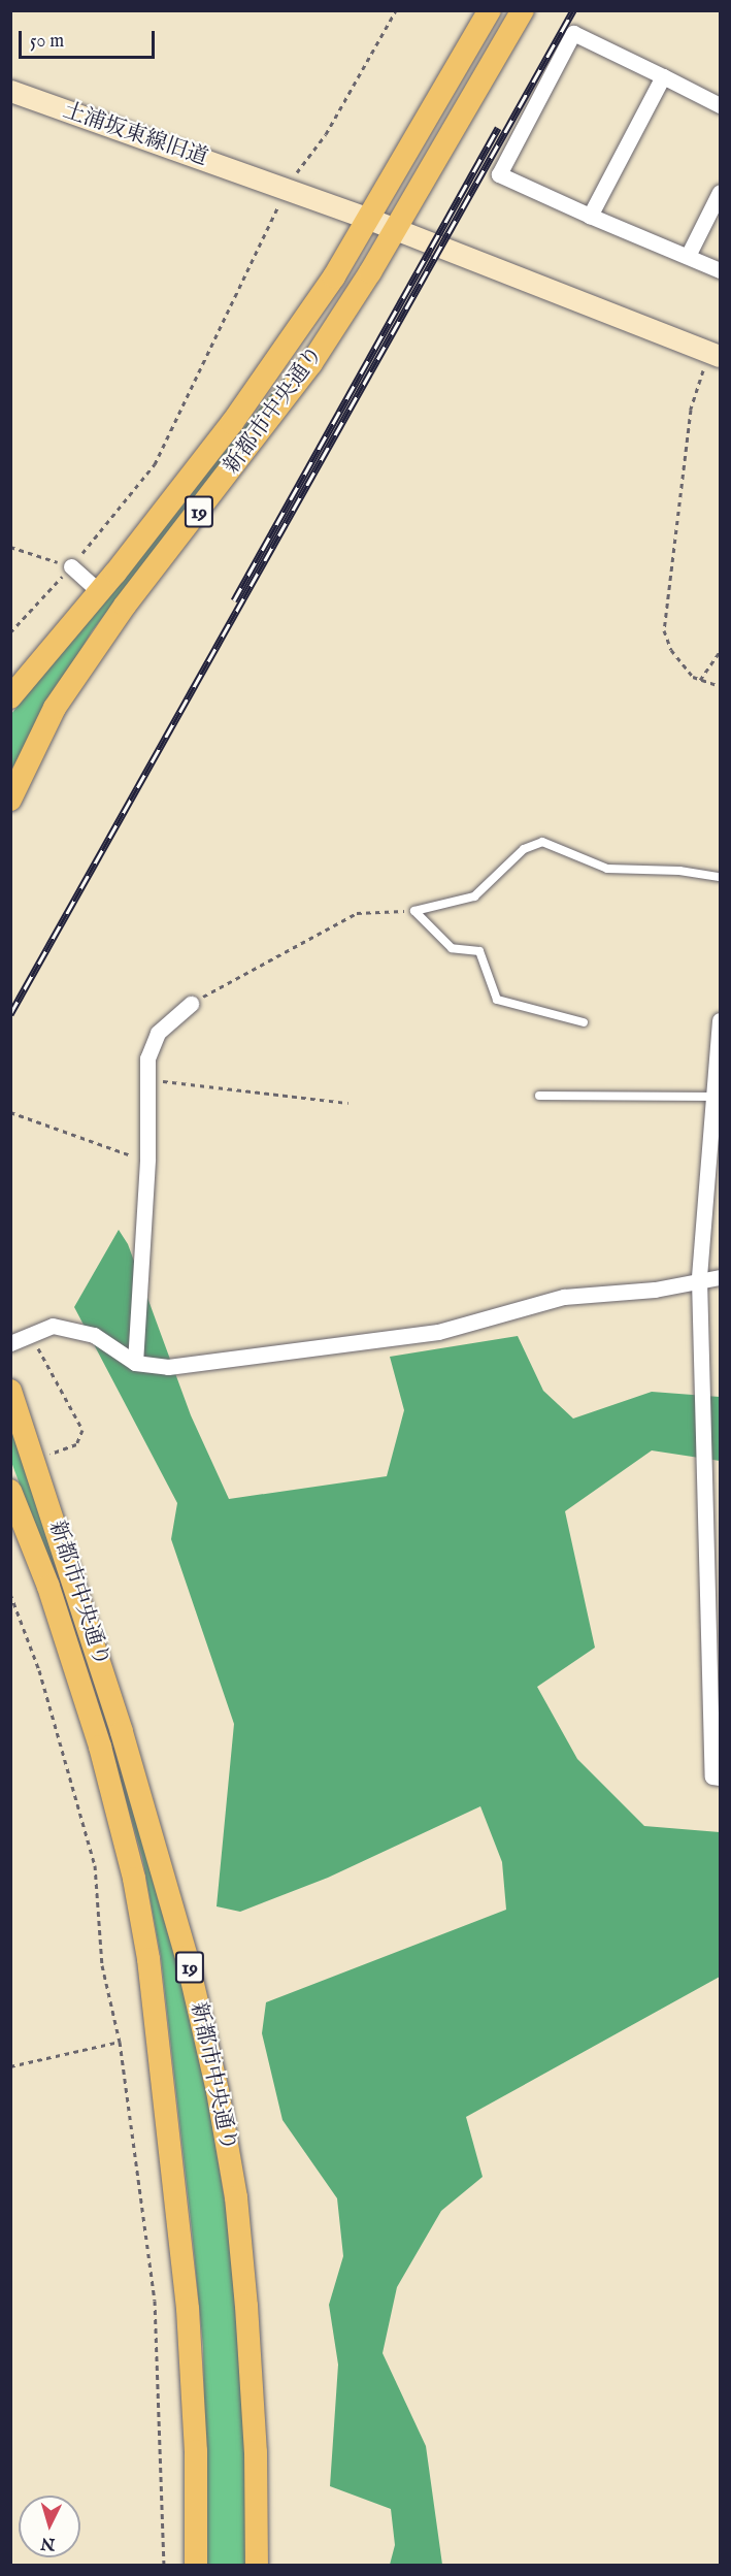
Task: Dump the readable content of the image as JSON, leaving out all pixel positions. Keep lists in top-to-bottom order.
{
  "streets": {
    "main road": ["新都市中央通り", "19"],
    "street": ["土浦坂東線旧道"]
  },
  "crossings": [
    ["土浦坂東線旧道", "新都市中央通り"]
  ],
  "scale_bar": "50 m",
  "north": "bottom"
}
